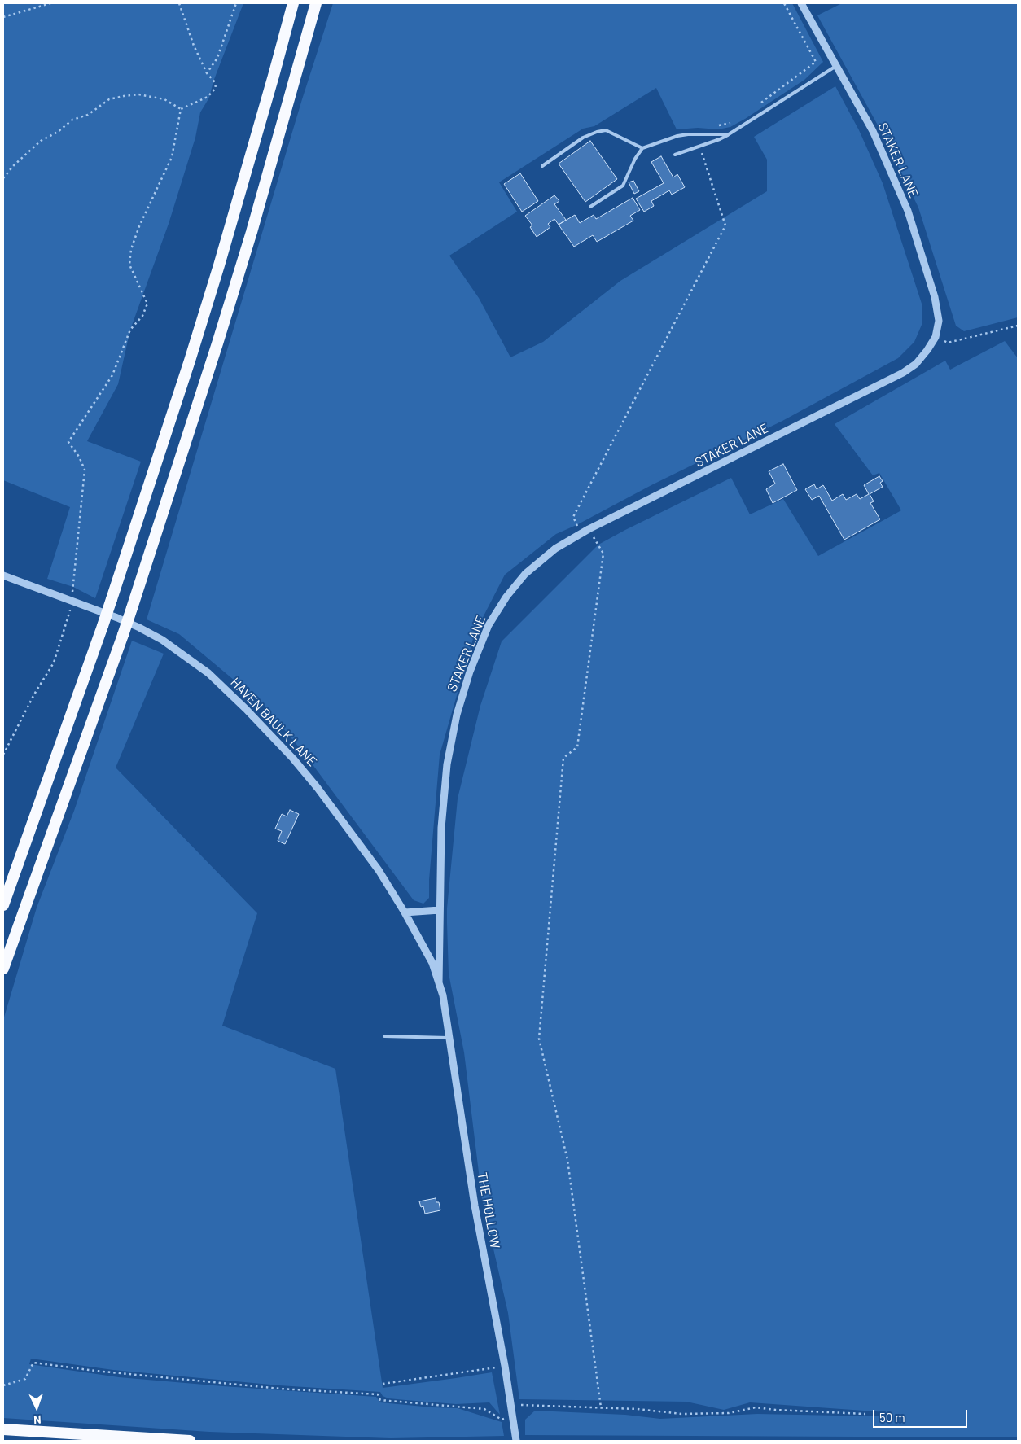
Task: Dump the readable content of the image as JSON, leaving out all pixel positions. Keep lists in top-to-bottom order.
{
  "streets": {
    "street": ["STAKER LANE", "HAVEN BAULK LANE", "THE HOLLOW"]
  },
  "crossings": [
    ["STAKER LANE", "HAVEN BAULK LANE"],
    ["STAKER LANE", "THE HOLLOW"],
    ["HAVEN BAULK LANE", "THE HOLLOW"]
  ],
  "scale_bar": "50 m",
  "north": "bottom"
}
